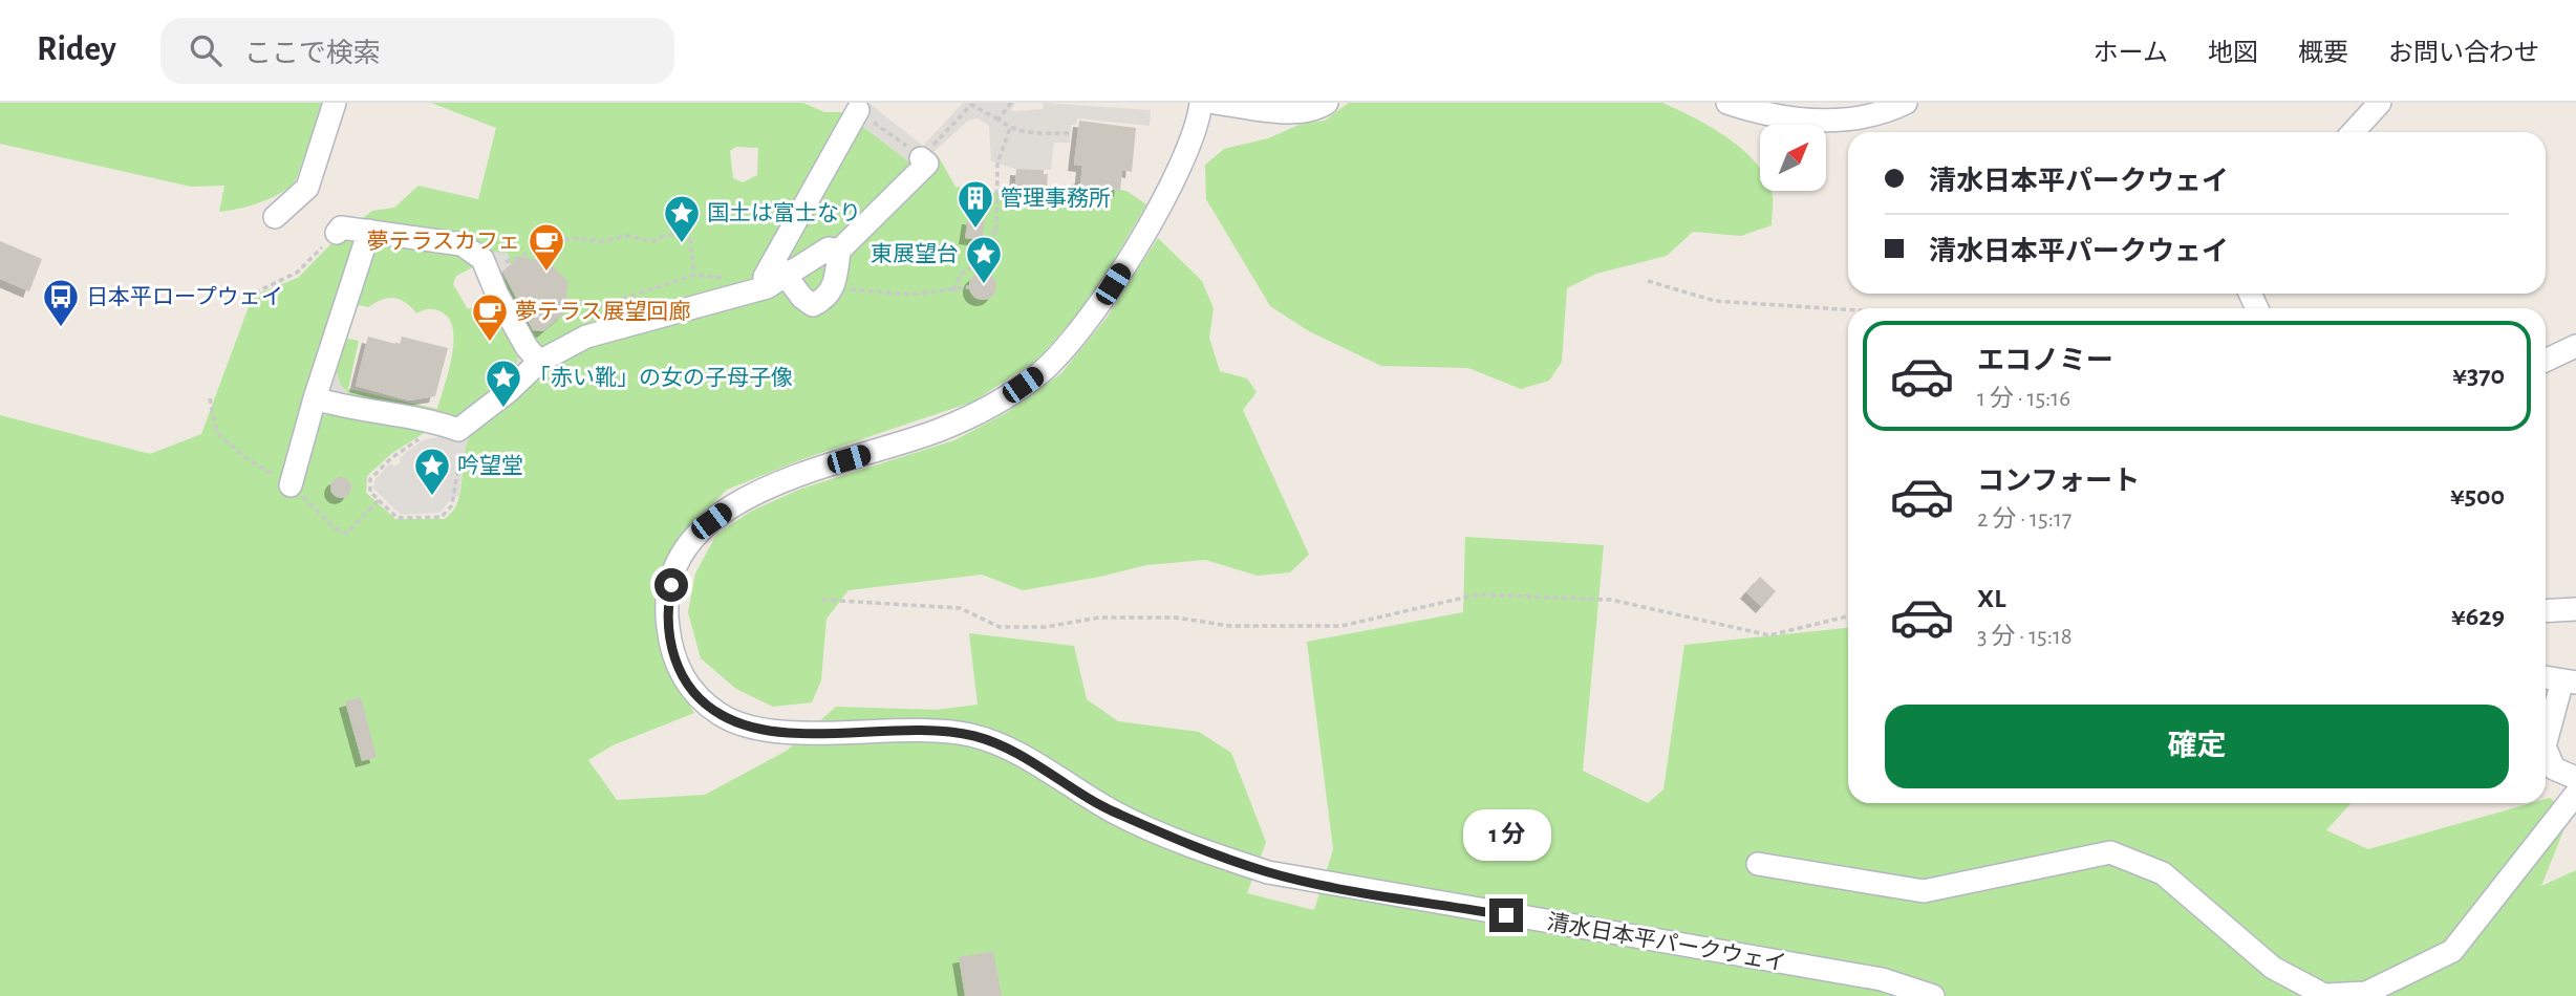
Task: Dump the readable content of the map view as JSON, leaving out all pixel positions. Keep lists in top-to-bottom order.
{
  "streets": {
    "street": ["清水日本平パークウェイ"]
  },
  "places": {
    "building": ["管理事務所"],
    "place": [
      "国土は富士なり",
      "東展望台",
      "「赤い靴」の女の子母子像",
      "吟望堂"
    ],
    "cafe": ["夢テラスカフェ", "夢テラス展望回廊"],
    "bus stop": ["日本平ロープウェイ"]
  },
  "north": "top right",
  "page": {
    "header": "Ridey",
    "search": "ここで検索",
    "nav": [
      "ホーム",
      "地図",
      "概要",
      "お問い合わせ"
    ],
    "banner": ["清水日本平パークウェイ", "清水日本平パークウェイ"],
    "list": [
      {
        "name": "エコノミー",
        "note": "1 分 · 15:16",
        "value": "¥370"
      },
      {
        "name": "コンフォート",
        "note": "2 分 · 15:17",
        "value": "¥500"
      },
      {
        "name": "XL",
        "note": "3 分 · 15:18",
        "value": "¥629"
      }
    ],
    "buttons": "確定",
    "bubble": "1 分"
  }
}
